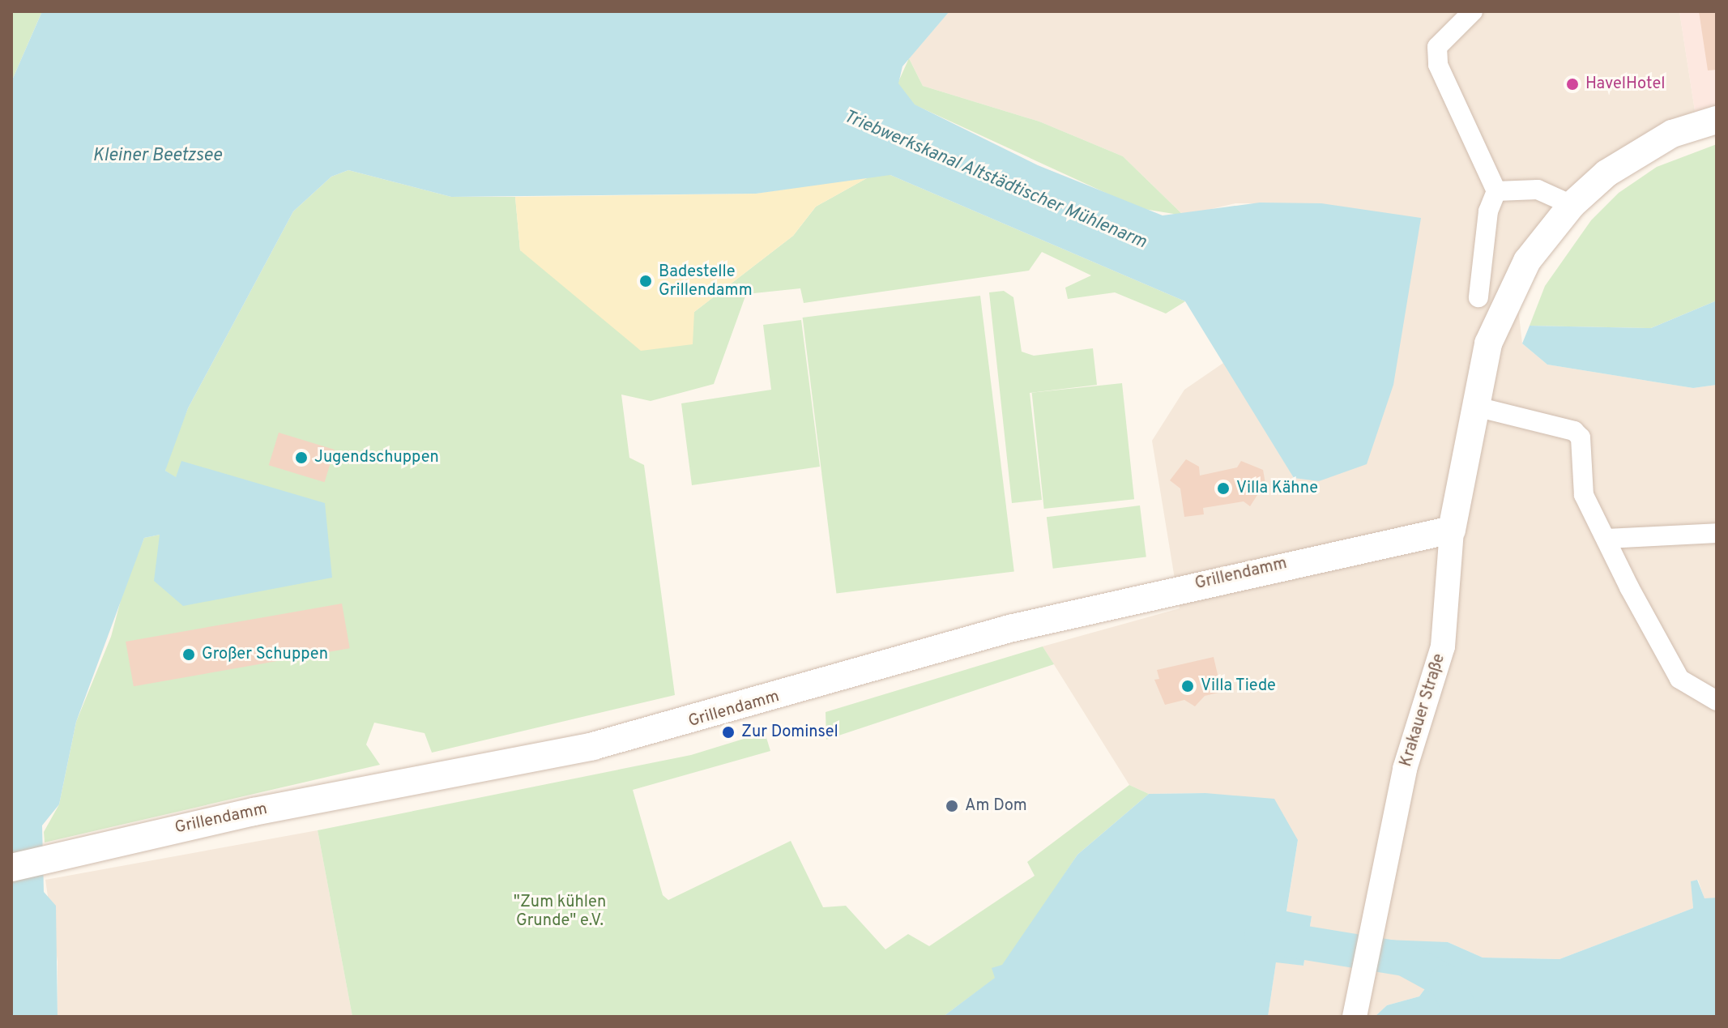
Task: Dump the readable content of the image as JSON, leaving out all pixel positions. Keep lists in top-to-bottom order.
{
  "streets": {
    "main road": ["Grillendamm", "Krakauer Straße"]
  },
  "crossings": [
    ["Grillendamm", "Krakauer Straße"]
  ],
  "water": ["Kleiner Beetzsee", "Triebwerkskanal Altstädtischer Mühlenarm"],
  "parks": ["\"Zum kühlen Grunde\" e.V."],
  "places": [
    "HavelHotel",
    "Badestelle Grillendamm",
    "Jugendschuppen",
    "Villa Kähne",
    "Großer Schuppen",
    "Villa Tiede",
    "Zur Dominsel",
    "Am Dom"
  ]
}
